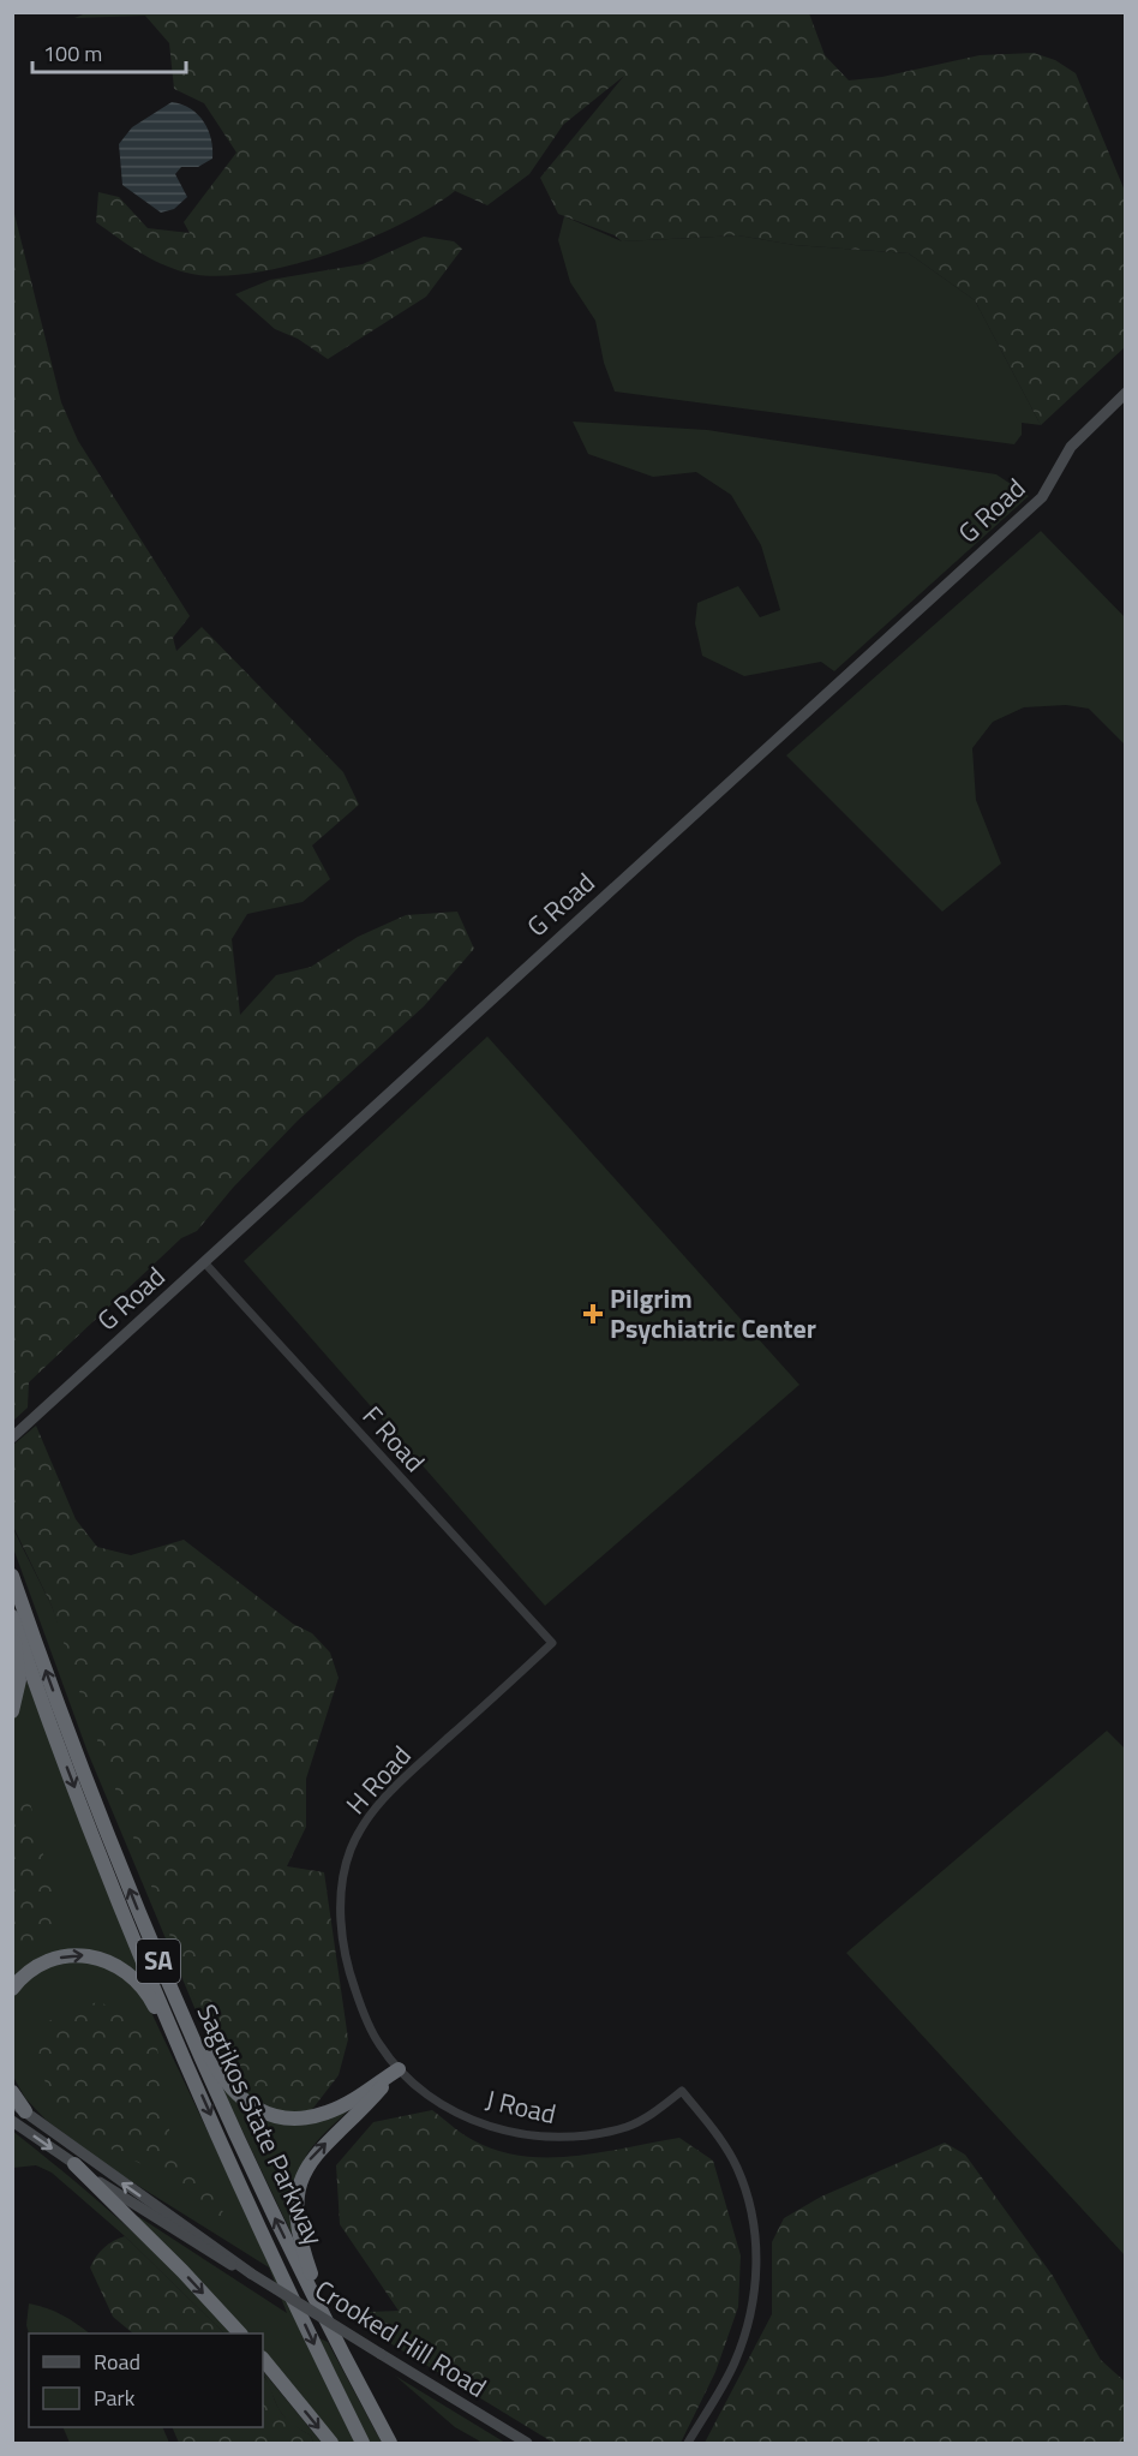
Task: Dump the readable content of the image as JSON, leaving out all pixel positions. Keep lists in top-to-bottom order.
{
  "streets": {
    "highway": ["SA", "Sagtikos State Parkway"],
    "street": [
      "G Road",
      "F Road",
      "H Road",
      "J Road",
      "Crooked Hill Road"
    ]
  },
  "crossings": [
    ["G Road", "F Road"],
    ["F Road", "H Road"],
    ["H Road", "J Road"]
  ],
  "places": {
    "health": ["Pilgrim Psychiatric Center"]
  },
  "legend": ["Road", "Park"],
  "scale_bar": "100 m"
}
